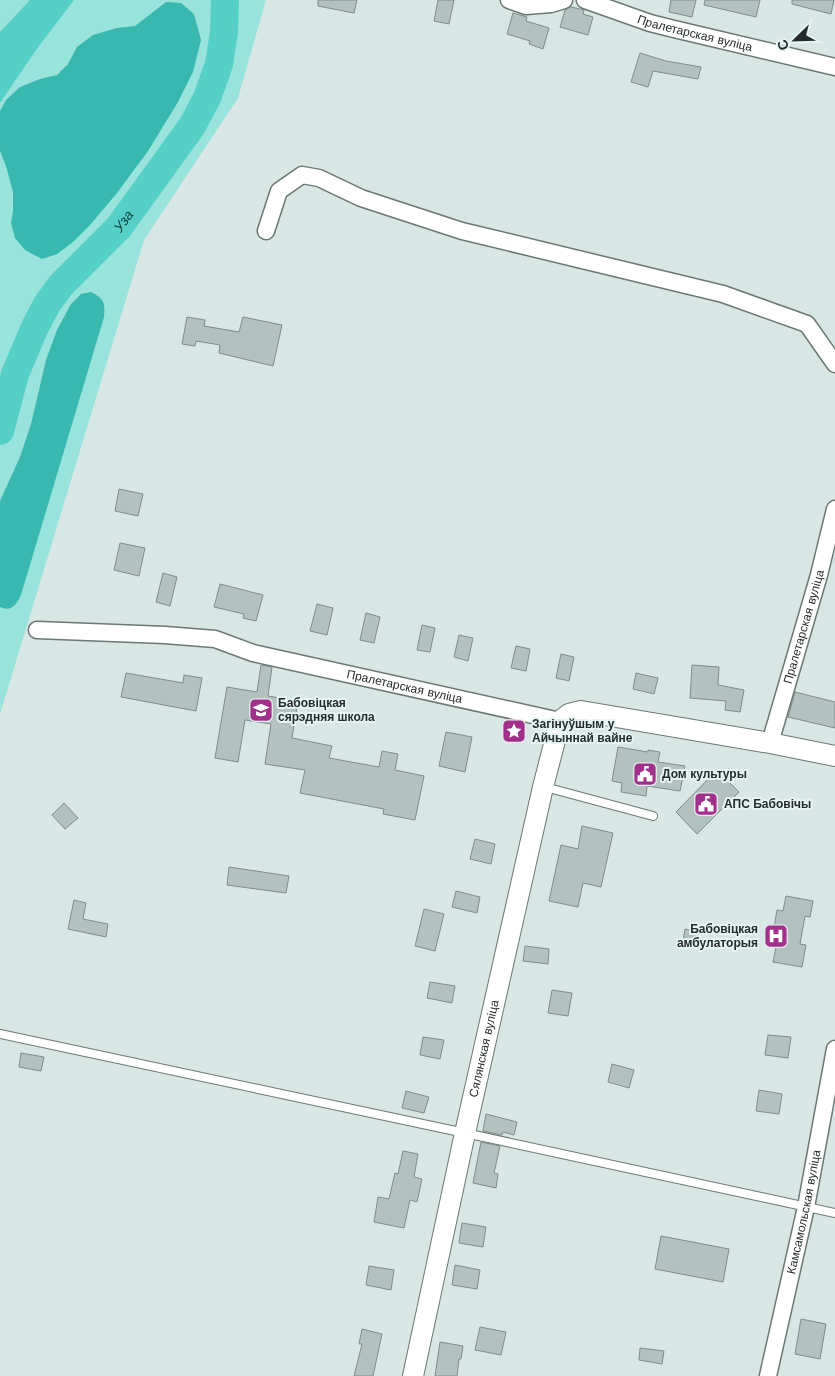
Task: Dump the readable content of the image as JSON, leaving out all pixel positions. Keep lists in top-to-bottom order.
{
  "streets": {
    "street": ["Пралетарская вуліца", "Сялянская вуліца", "Камсамольская вуліца"]
  },
  "crossings": [
    ["Пралетарская вуліца", "Сялянская вуліца"]
  ],
  "water": ["Уза"],
  "places": {
    "school or university": ["Бабовіцкая сярэдняя школа"],
    "place": ["Загінуўшым у Айчыннай вайне"],
    "public building": ["Дом культуры", "АПС Бабовічы"],
    "hospital": ["Бабовіцкая амбулаторыя"]
  },
  "north": "bottom left"
}
